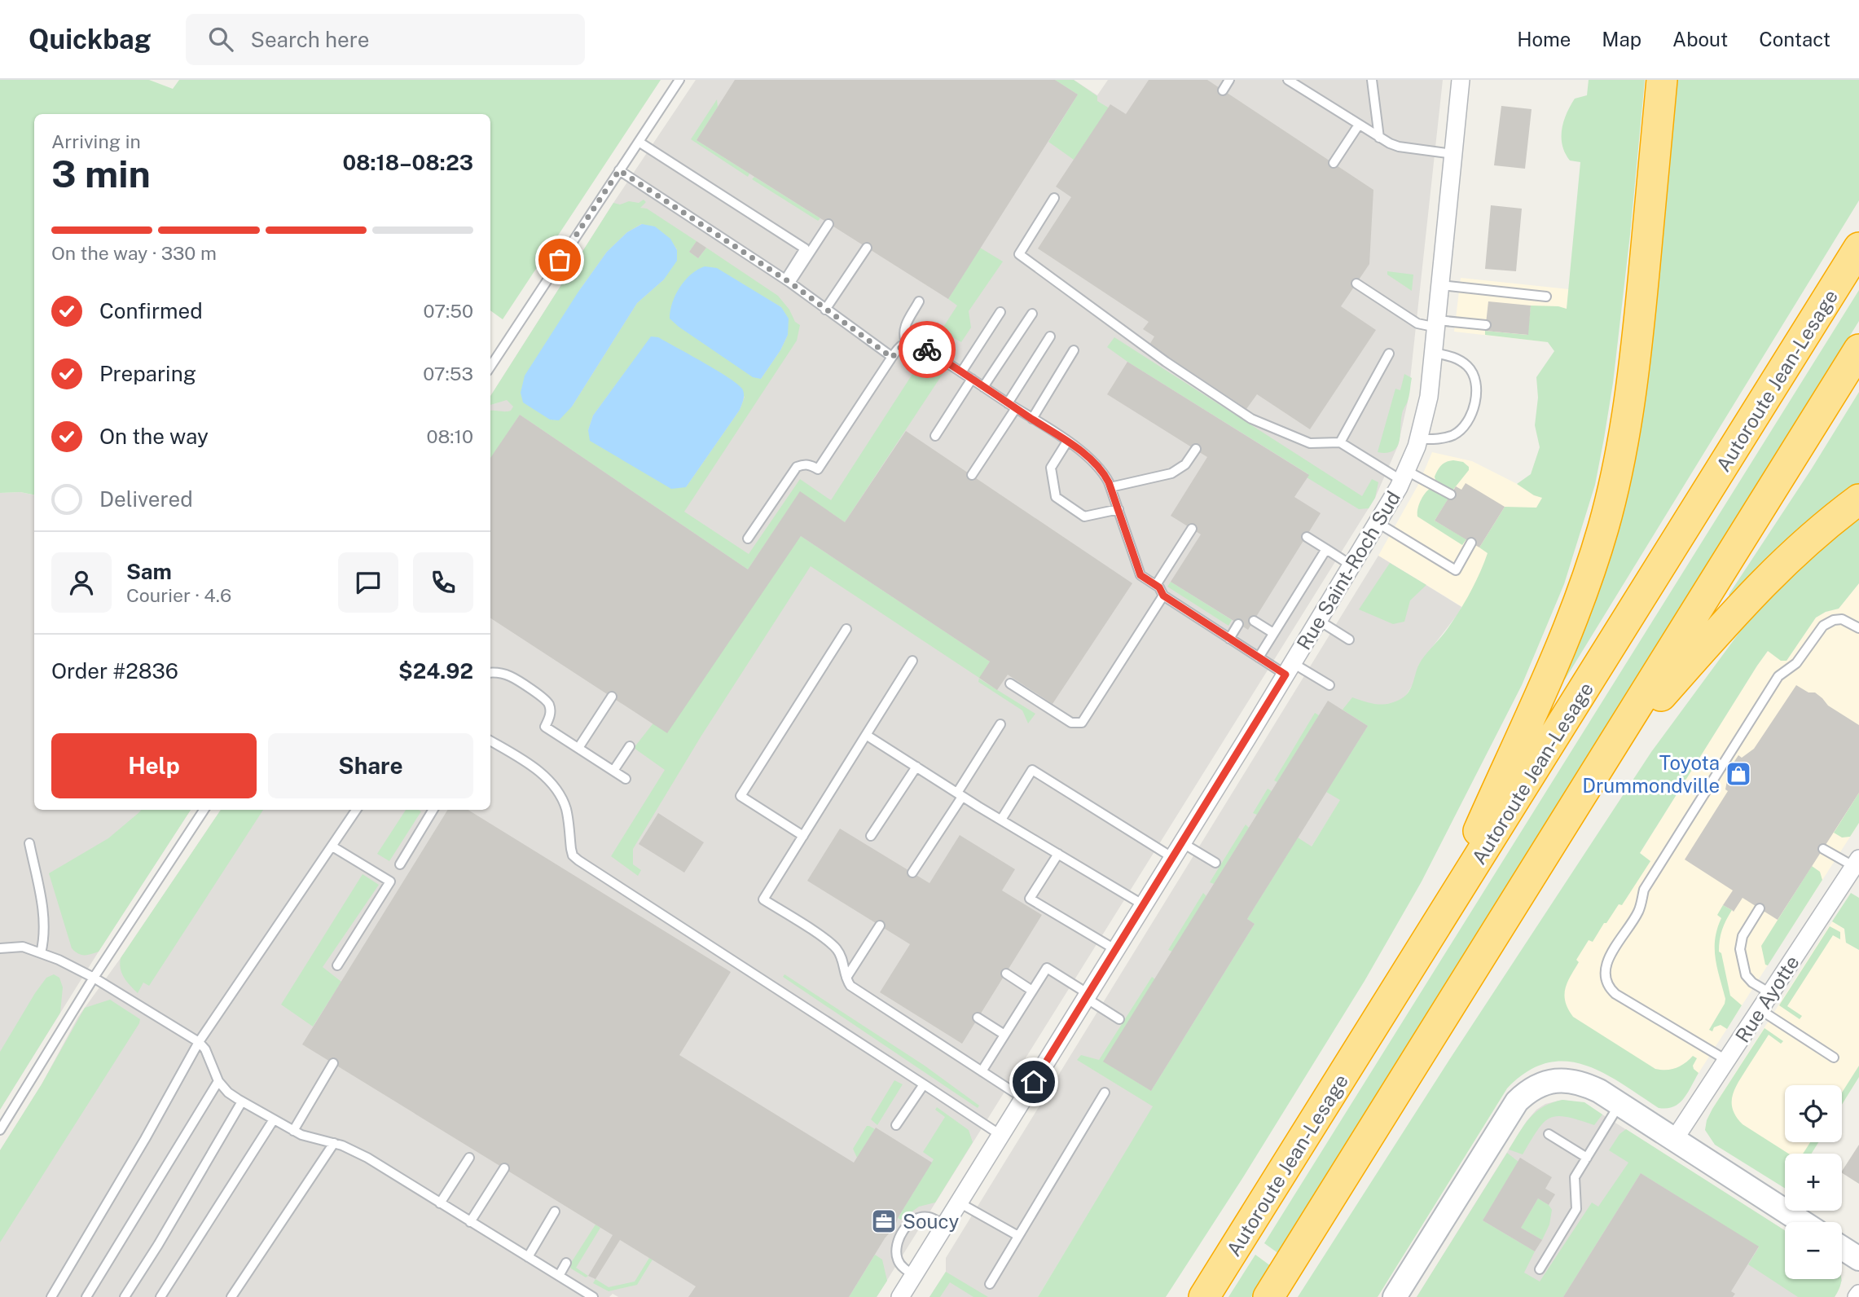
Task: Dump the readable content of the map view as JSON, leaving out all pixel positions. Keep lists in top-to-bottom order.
{
  "streets": {
    "highway": ["Autoroute Jean-Lesage"],
    "street": ["Rue Saint-Roch Sud", "Rue Ayotte"]
  },
  "places": {
    "shop": ["Toyota Drummondville"],
    "office": ["Soucy"]
  },
  "page": {
    "header": "Quickbag",
    "search": "Search here",
    "nav": [
      "Home",
      "Map",
      "About",
      "Contact"
    ],
    "heading": ["3 min", "Arriving in", "08:18–08:23"],
    "panel": [
      "Sam",
      "Courier · 4.6",
      "Order #2836",
      "$24.92"
    ],
    "bar": "On the way · 330 m",
    "list": [
      ["Confirmed", "07:50"],
      ["Preparing", "07:53"],
      ["On the way", "08:10"],
      "Delivered"
    ],
    "buttons": ["Help", "Share"],
    "map_buttons": ["+", "−"]
  }
}
